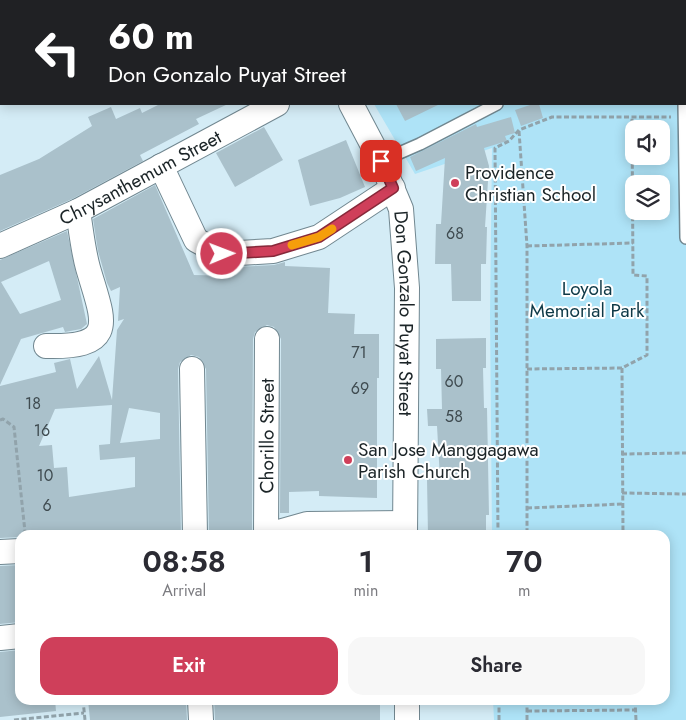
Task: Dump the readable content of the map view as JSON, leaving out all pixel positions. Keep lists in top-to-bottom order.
{
  "streets": {
    "street": ["Chrysanthemum Street", "Don Gonzalo Puyat Street", "Chorillo Street"]
  },
  "parks": ["Loyola Memorial Park"],
  "places": ["Providence Christian School", "San Jose Manggagawa Parish Church"],
  "house_numbers": [
    "68",
    "71",
    "60",
    "69",
    "18",
    "58",
    "16",
    "10",
    "6"
  ],
  "page": {
    "turn": ["60 m", "Don Gonzalo Puyat Street"],
    "eta": [
      "08:58",
      "Arrival",
      "1",
      "min",
      "70",
      "m"
    ],
    "buttons": ["Exit", "Share"]
  }
}
